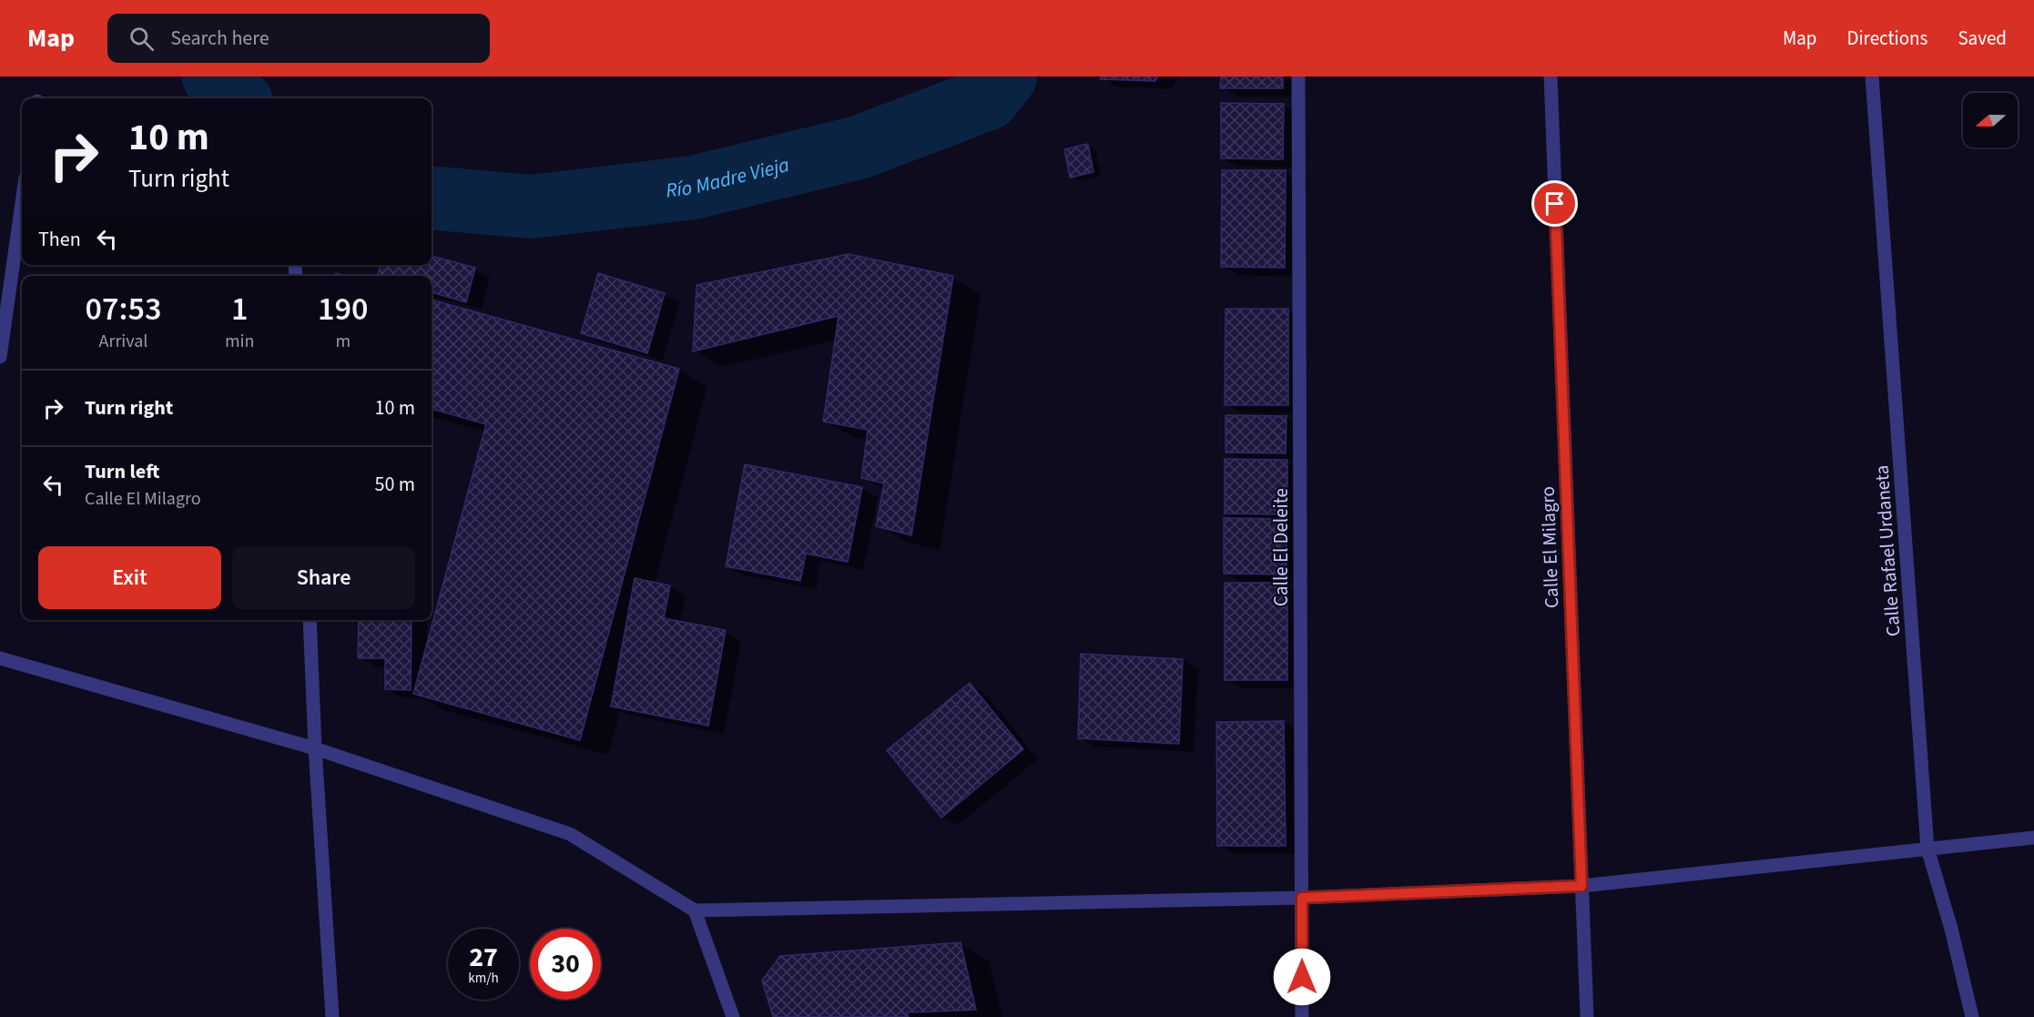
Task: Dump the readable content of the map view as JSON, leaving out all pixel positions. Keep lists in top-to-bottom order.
{
  "streets": {
    "street": ["Calle El Deleite", "Calle El Milagro", "Calle Rafael Urdaneta"]
  },
  "water": ["Río Madre Vieja"],
  "north": "left",
  "page": {
    "header": "Map",
    "search": "Search here",
    "nav": ["Map", "Directions", "Saved"],
    "turn": ["10 m", "Turn right"],
    "then": "Then",
    "eta": [
      "07:53",
      "Arrival",
      "1",
      "min",
      "190",
      "m"
    ],
    "list": [
      {
        "name": "Turn right",
        "value": "10 m"
      },
      {
        "name": "Turn left",
        "note": "Calle El Milagro",
        "value": "50 m"
      }
    ],
    "buttons": ["Exit", "Share"],
    "speed": "27 km/h",
    "limit": "30"
  }
}
